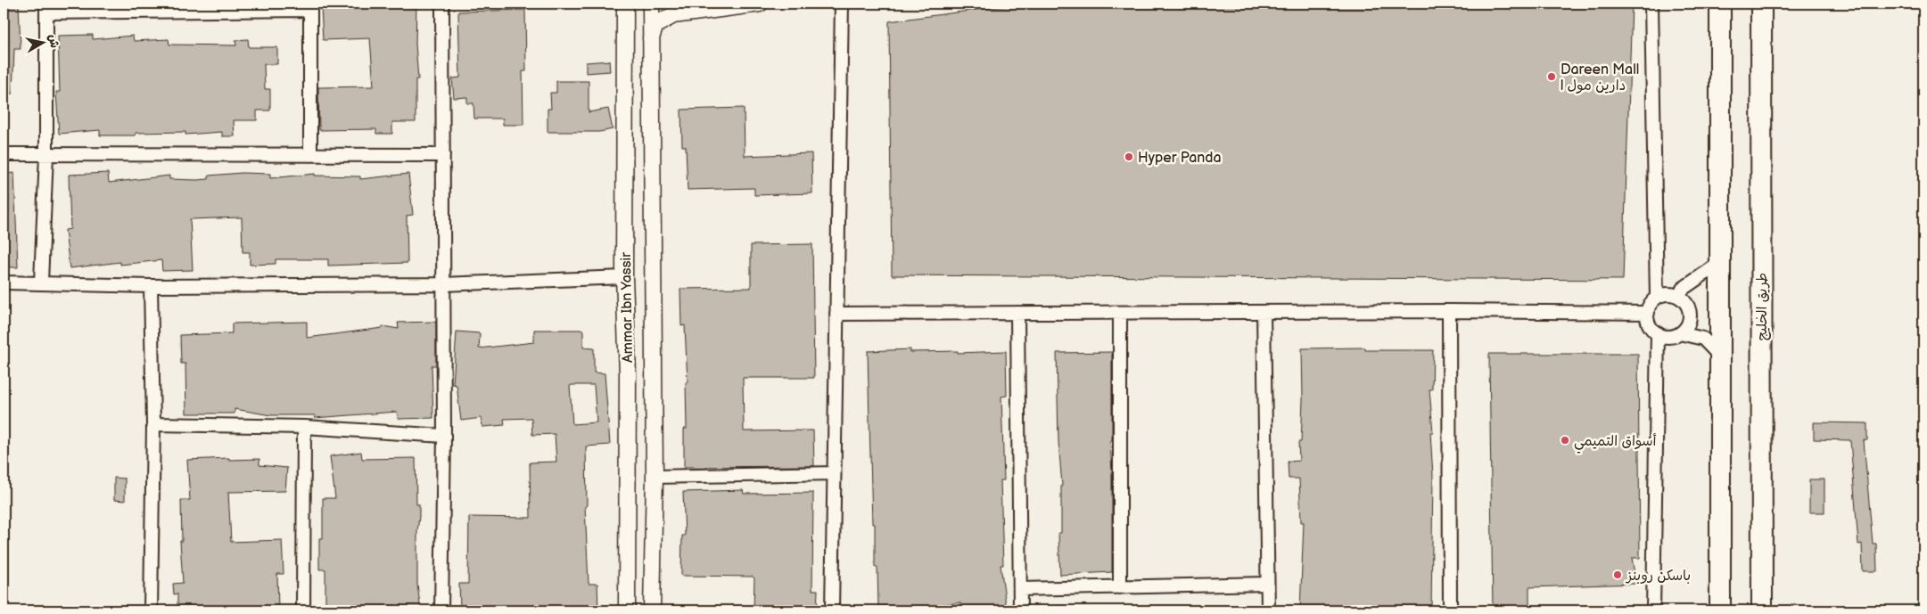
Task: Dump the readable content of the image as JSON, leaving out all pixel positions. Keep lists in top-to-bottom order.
{
  "streets": {
    "main road": ["طريق الخليج"],
    "street": ["Ammar Ibn Yassir"]
  },
  "places": [
    "Dareen Mall | دارين مول",
    "Hyper Panda",
    "أسواق التميمي",
    "باسكن روبنز"
  ],
  "north": "right"
}
